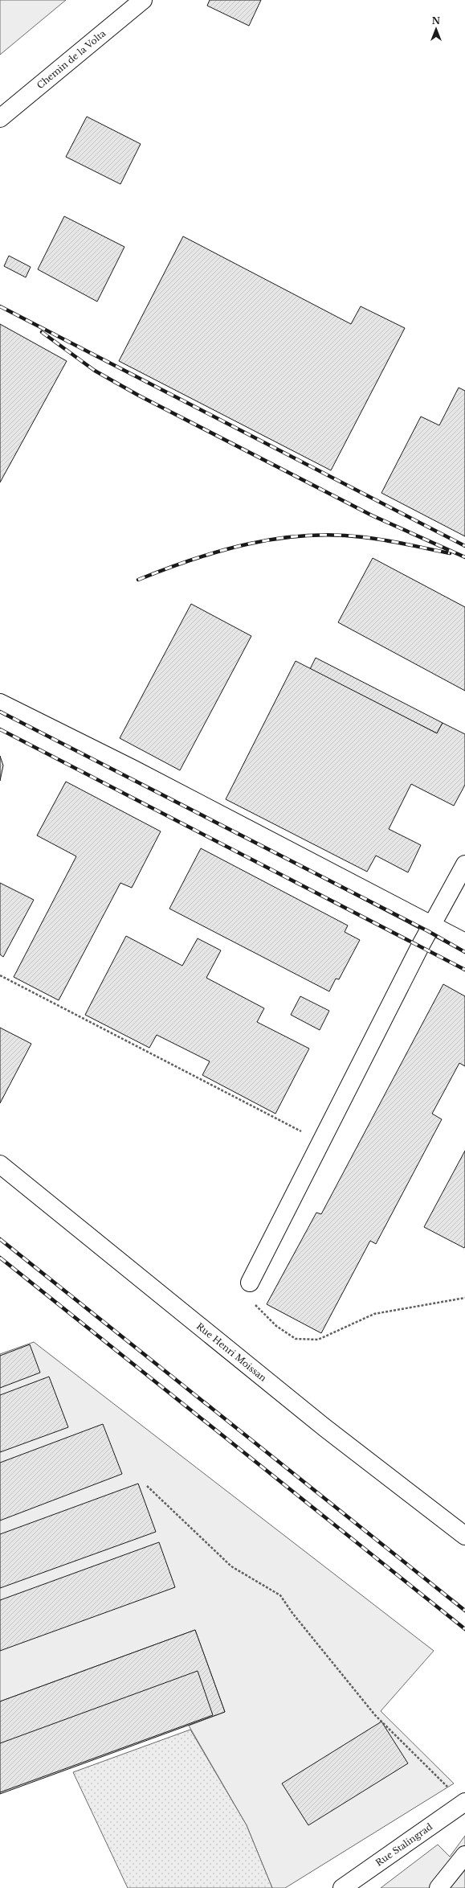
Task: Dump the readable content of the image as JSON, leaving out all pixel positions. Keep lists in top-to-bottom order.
{
  "streets": {
    "street": ["Chemin de la Volta", "Rue Henri Moissan", "Rue Stalingrad"]
  },
  "north": "top"
}
